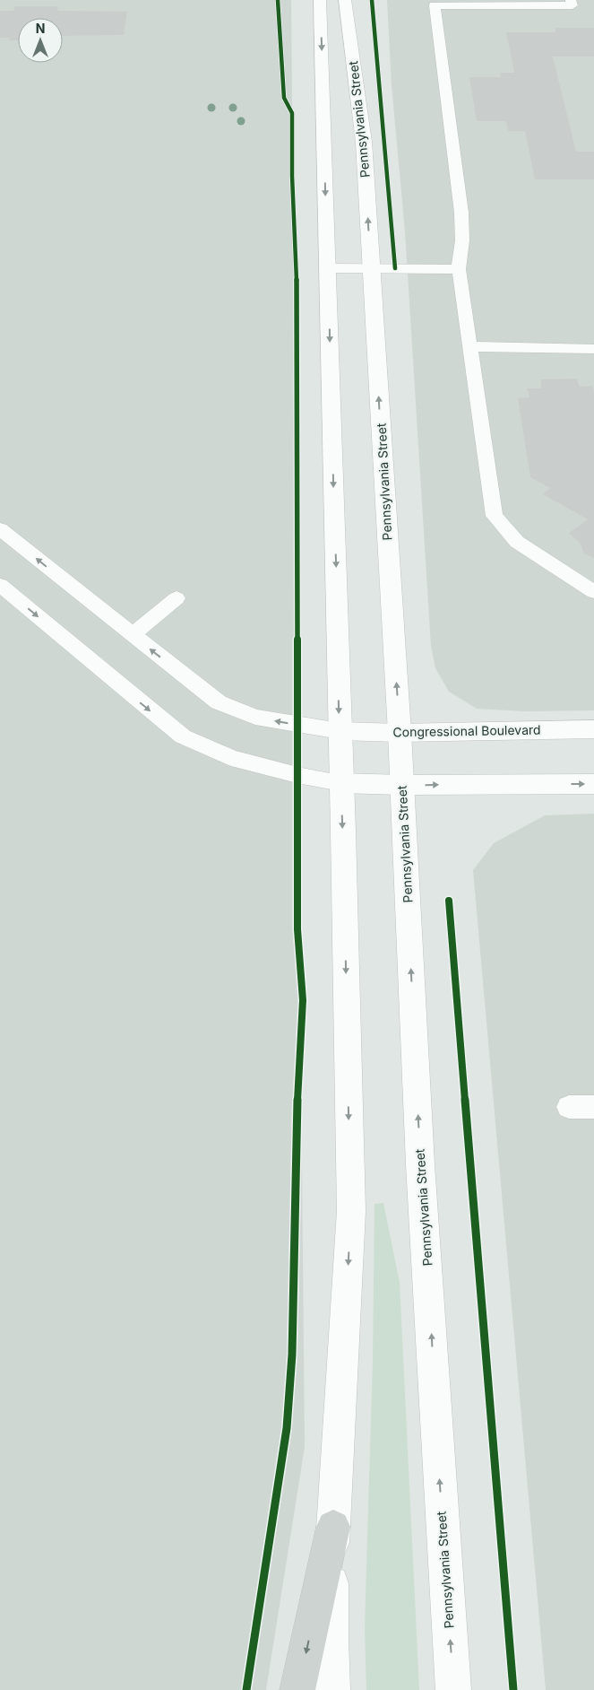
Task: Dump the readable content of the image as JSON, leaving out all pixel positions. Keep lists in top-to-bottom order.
{
  "streets": {
    "main road": ["Pennsylvania Street", "Congressional Boulevard"]
  },
  "crossings": [
    ["Pennsylvania Street", "Congressional Boulevard"]
  ],
  "north": "top"
}
